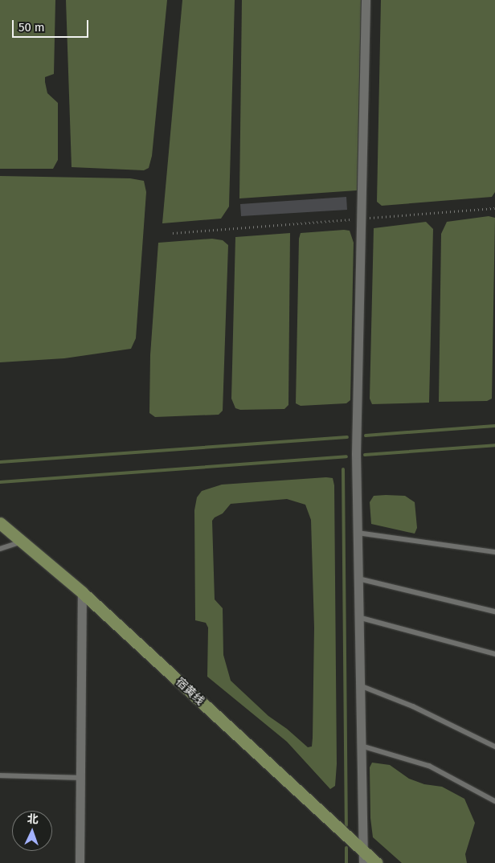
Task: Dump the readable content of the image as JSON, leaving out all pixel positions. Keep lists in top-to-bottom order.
{
  "streets": {
    "main road": ["宿黄线"]
  },
  "scale_bar": "50 m",
  "north": "top"
}
